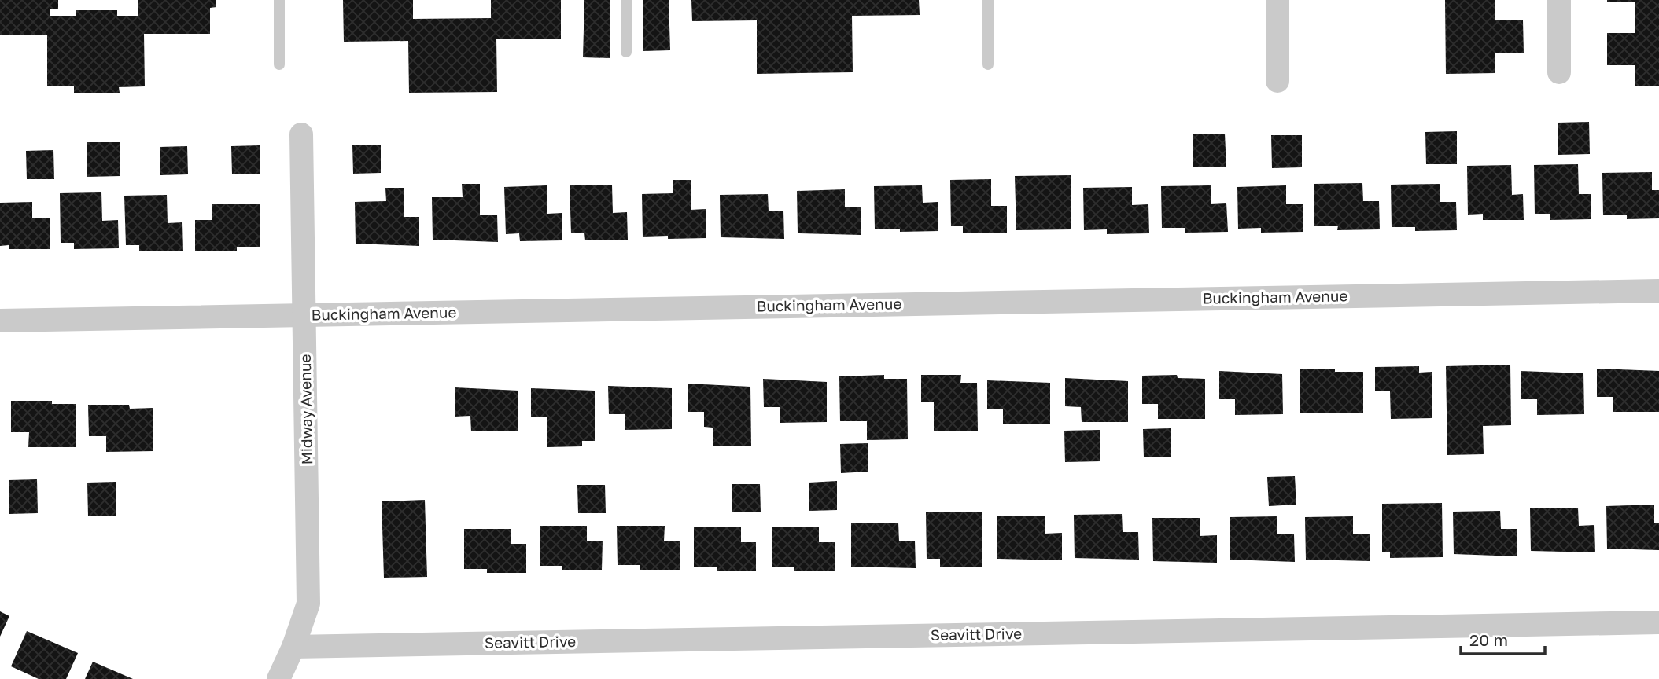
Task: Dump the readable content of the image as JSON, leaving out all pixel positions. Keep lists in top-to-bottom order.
{
  "streets": {
    "street": ["Buckingham Avenue", "Midway Avenue", "Seavitt Drive"]
  },
  "crossings": [
    ["Buckingham Avenue", "Midway Avenue"],
    ["Midway Avenue", "Seavitt Drive"]
  ],
  "scale_bar": "20 m"
}
